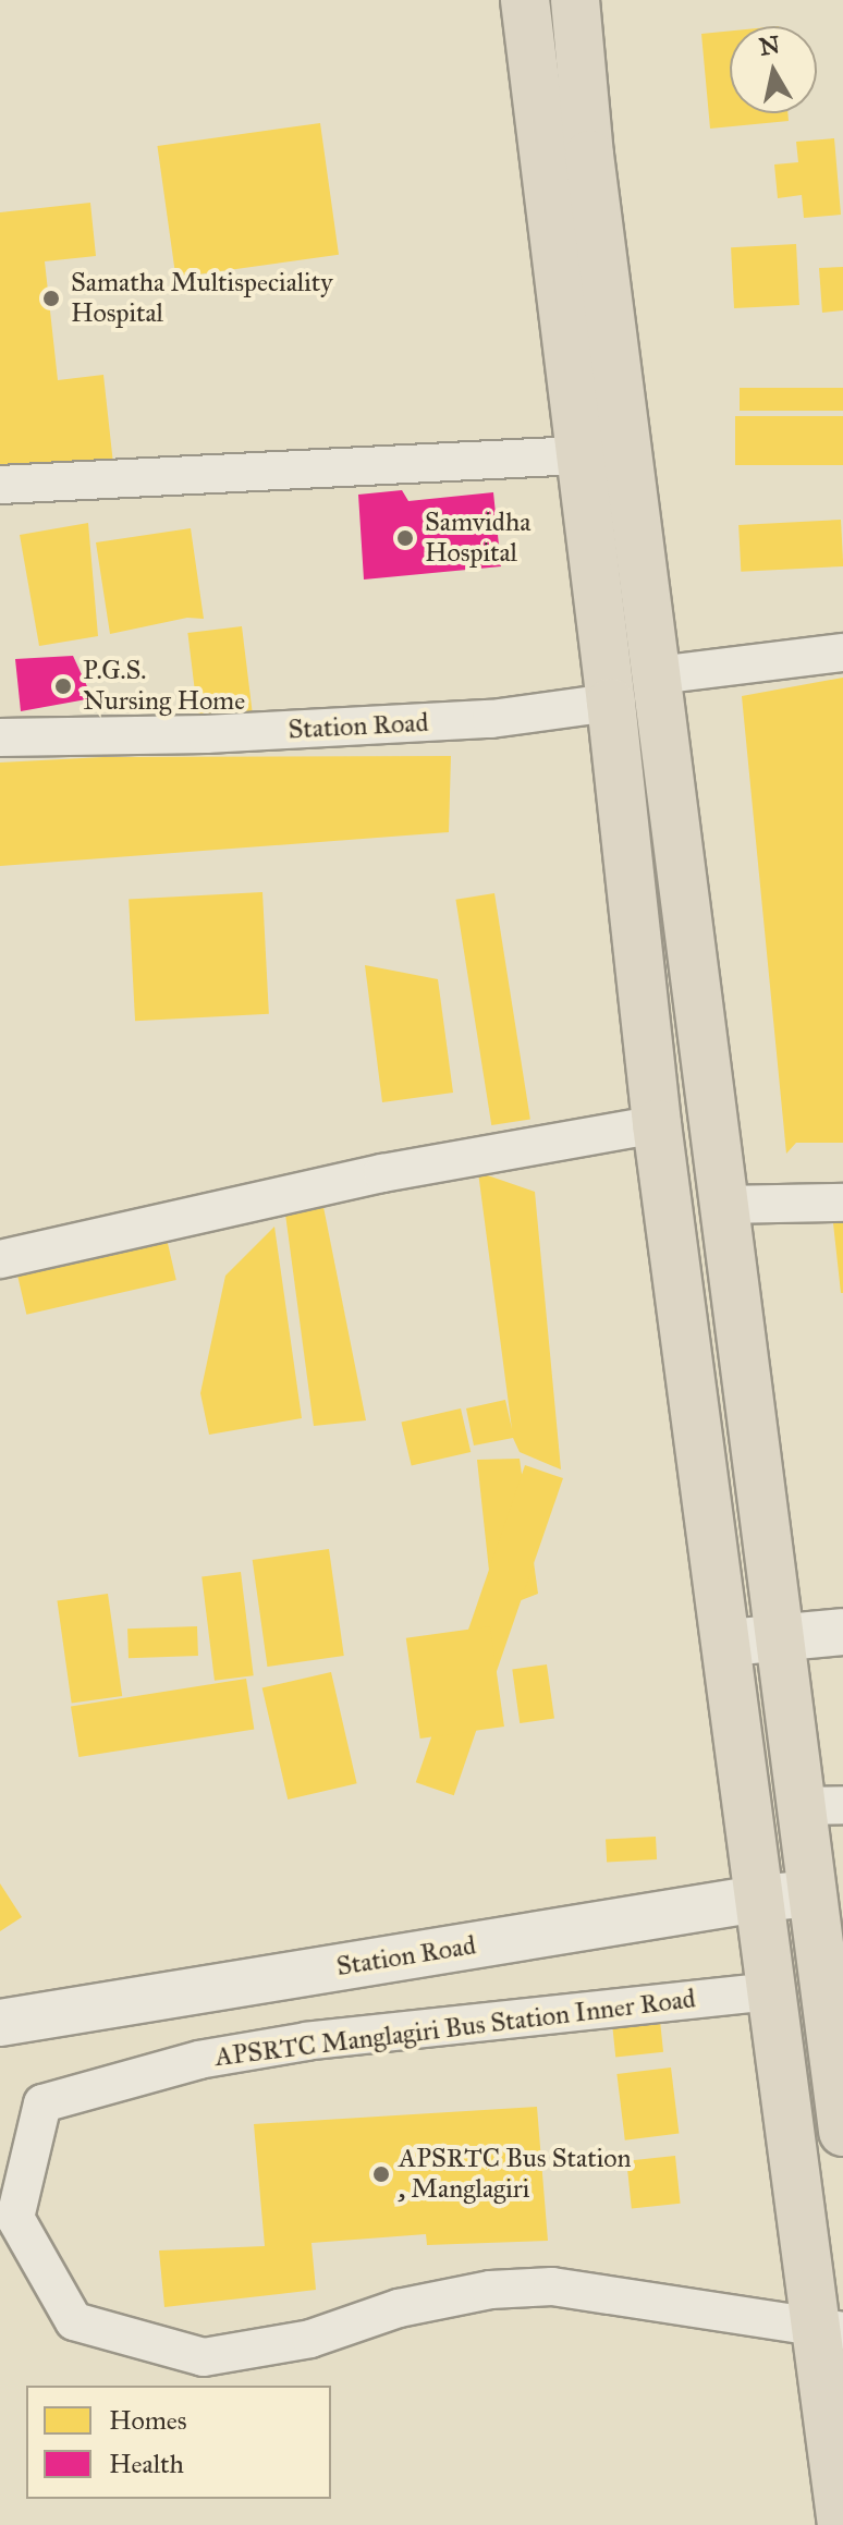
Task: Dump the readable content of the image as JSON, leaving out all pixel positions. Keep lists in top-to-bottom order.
{
  "streets": {
    "street": ["Station Road", "APSRTC Manglagiri Bus Station Inner Road"]
  },
  "places": [
    "Samatha Multispeciality Hospital",
    "Samvidha Hospital",
    "P.G.S. Nursing Home",
    "APSRTC Bus Station , Manglagiri"
  ],
  "legend": ["Homes", "Health"],
  "north": "top"
}
